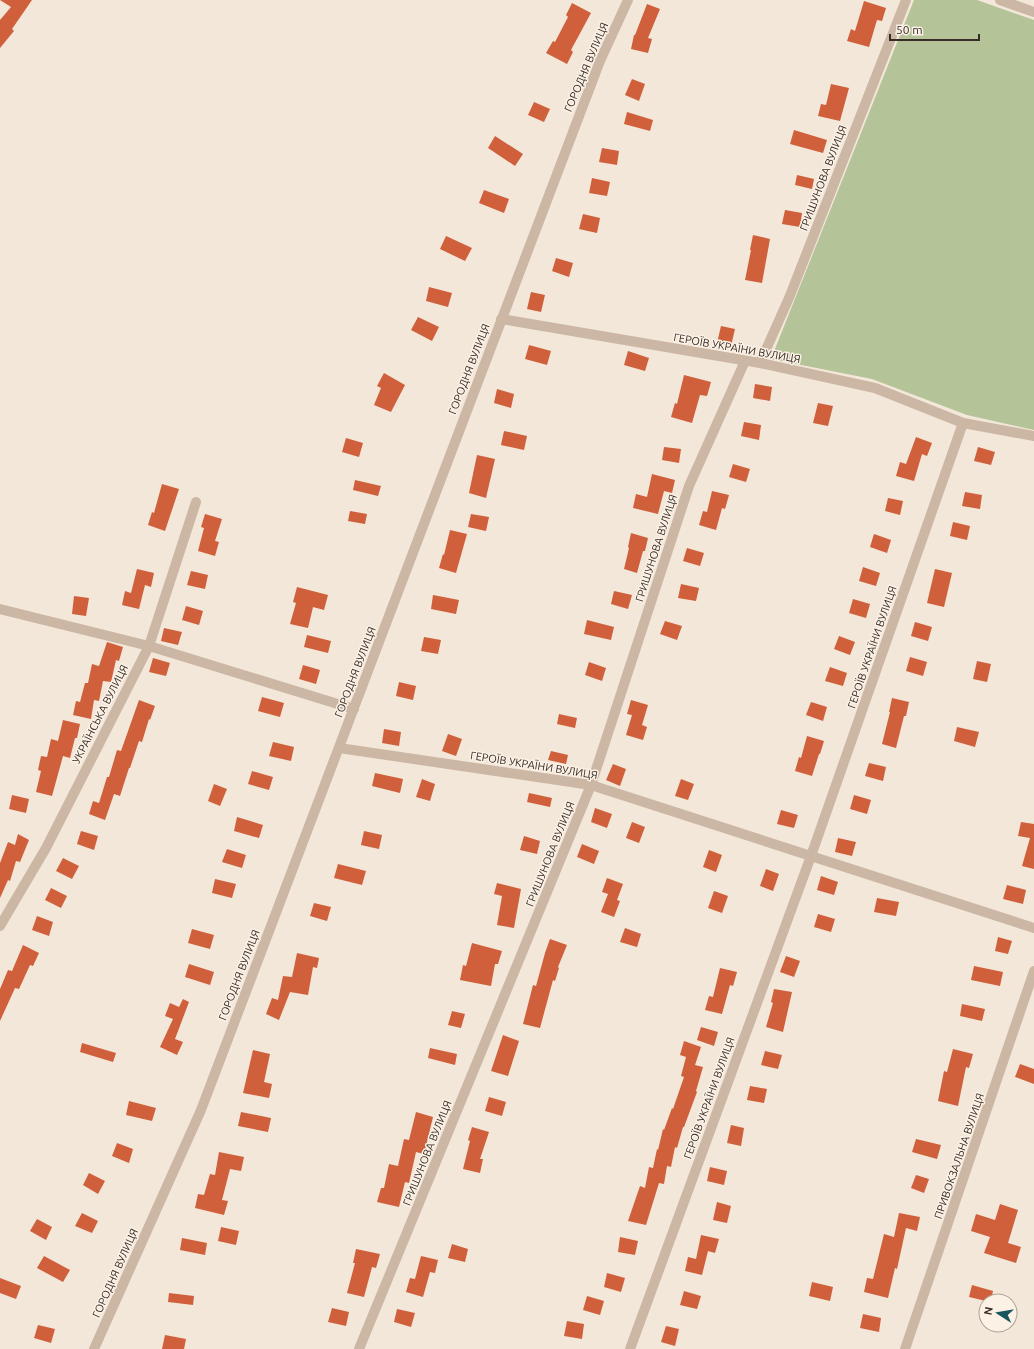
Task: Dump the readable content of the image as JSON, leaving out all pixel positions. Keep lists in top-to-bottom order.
{
  "streets": {
    "street": [
      "ГОРОДНЯ ВУЛИЦЯ",
      "ГРИШУНОВА ВУЛИЦЯ",
      "ГЕРОЇВ УКРАЇНИ ВУЛИЦЯ",
      "УКРАЇНСЬКА ВУЛИЦЯ",
      "ПРИВОКЗАЛЬНА ВУЛИЦЯ"
    ]
  },
  "crossings": [
    ["ГОРОДНЯ ВУЛИЦЯ", "ГЕРОЇВ УКРАЇНИ ВУЛИЦЯ"],
    ["ГРИШУНОВА ВУЛИЦЯ", "ГЕРОЇВ УКРАЇНИ ВУЛИЦЯ"]
  ],
  "scale_bar": "50 m",
  "north": "left"
}
